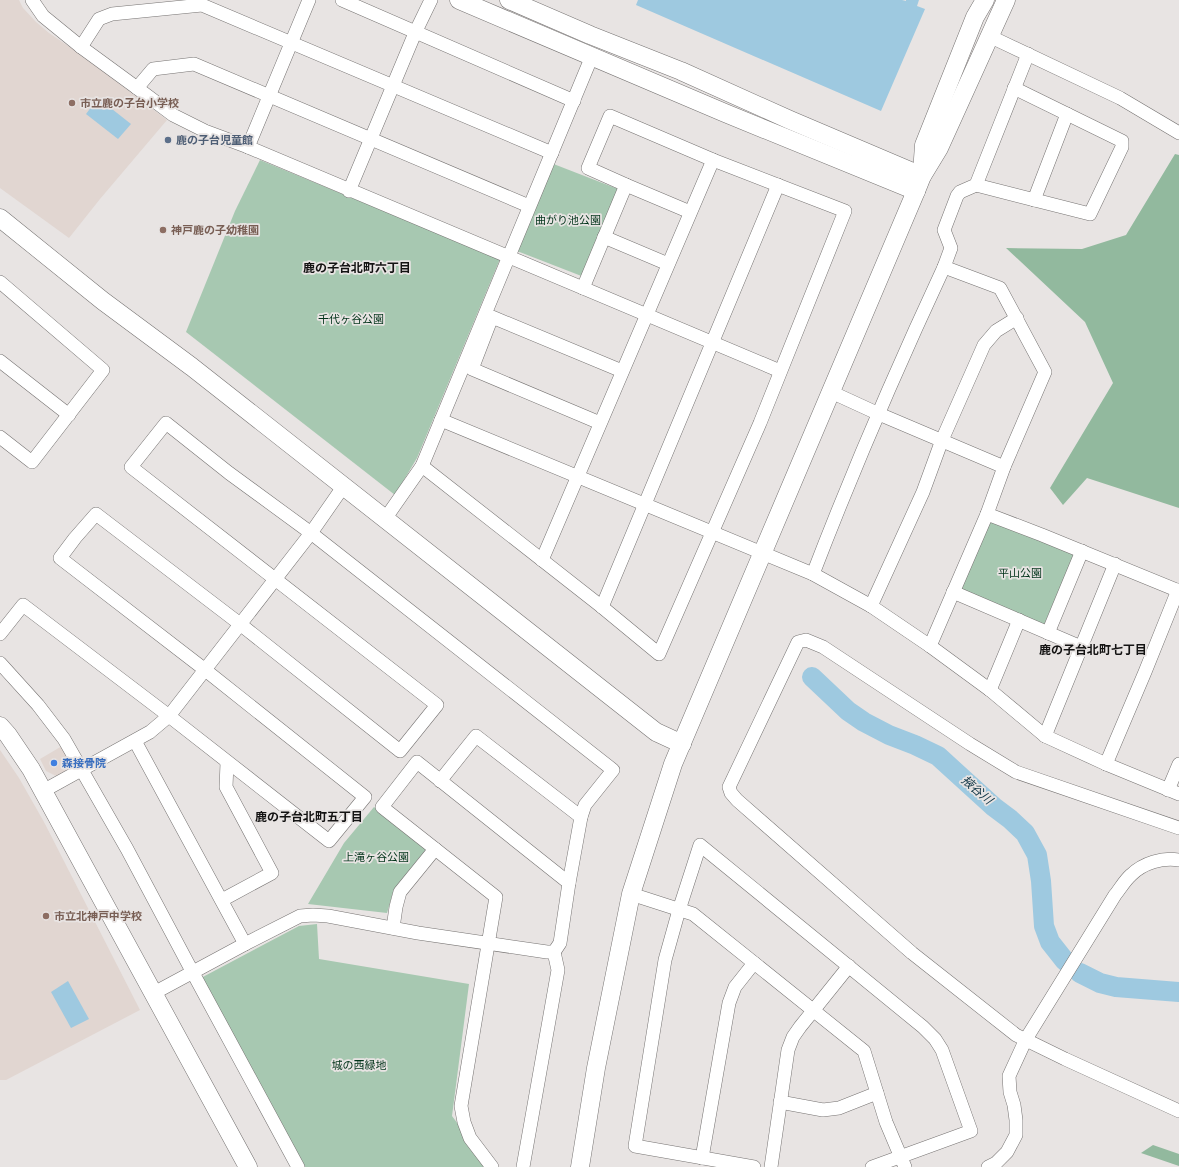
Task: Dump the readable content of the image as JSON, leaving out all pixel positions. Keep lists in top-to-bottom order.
{
  "districts": ["鹿の子台北町六丁目", "鹿の子台北町七丁目", "鹿の子台北町五丁目"],
  "water": ["掖谷川"],
  "parks": [
    "曲がり池公園",
    "千代ヶ谷公園",
    "平山公園",
    "上滝ヶ谷公園",
    "城の西緑地"
  ],
  "places": [
    "市立鹿の子台小学校",
    "鹿の子台児童館",
    "神戸鹿の子幼稚園",
    "森接骨院",
    "市立北神戸中学校"
  ]
}
